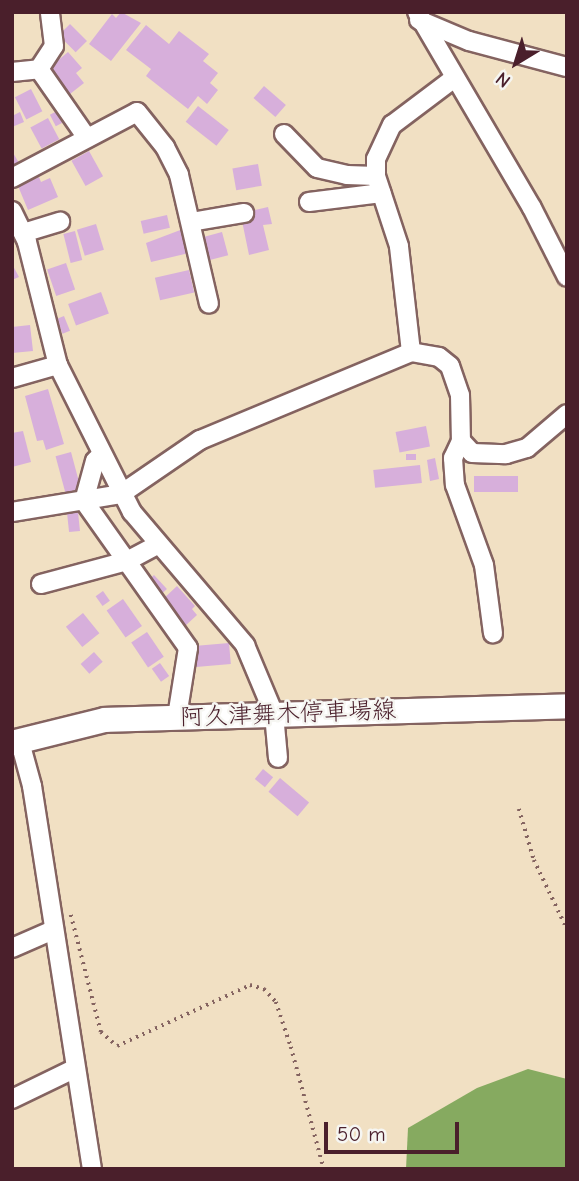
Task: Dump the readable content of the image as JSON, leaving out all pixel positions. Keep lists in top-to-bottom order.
{
  "streets": {
    "main road": ["阿久津舞木停車場線"]
  },
  "scale_bar": "50 m",
  "north": "bottom left"
}
